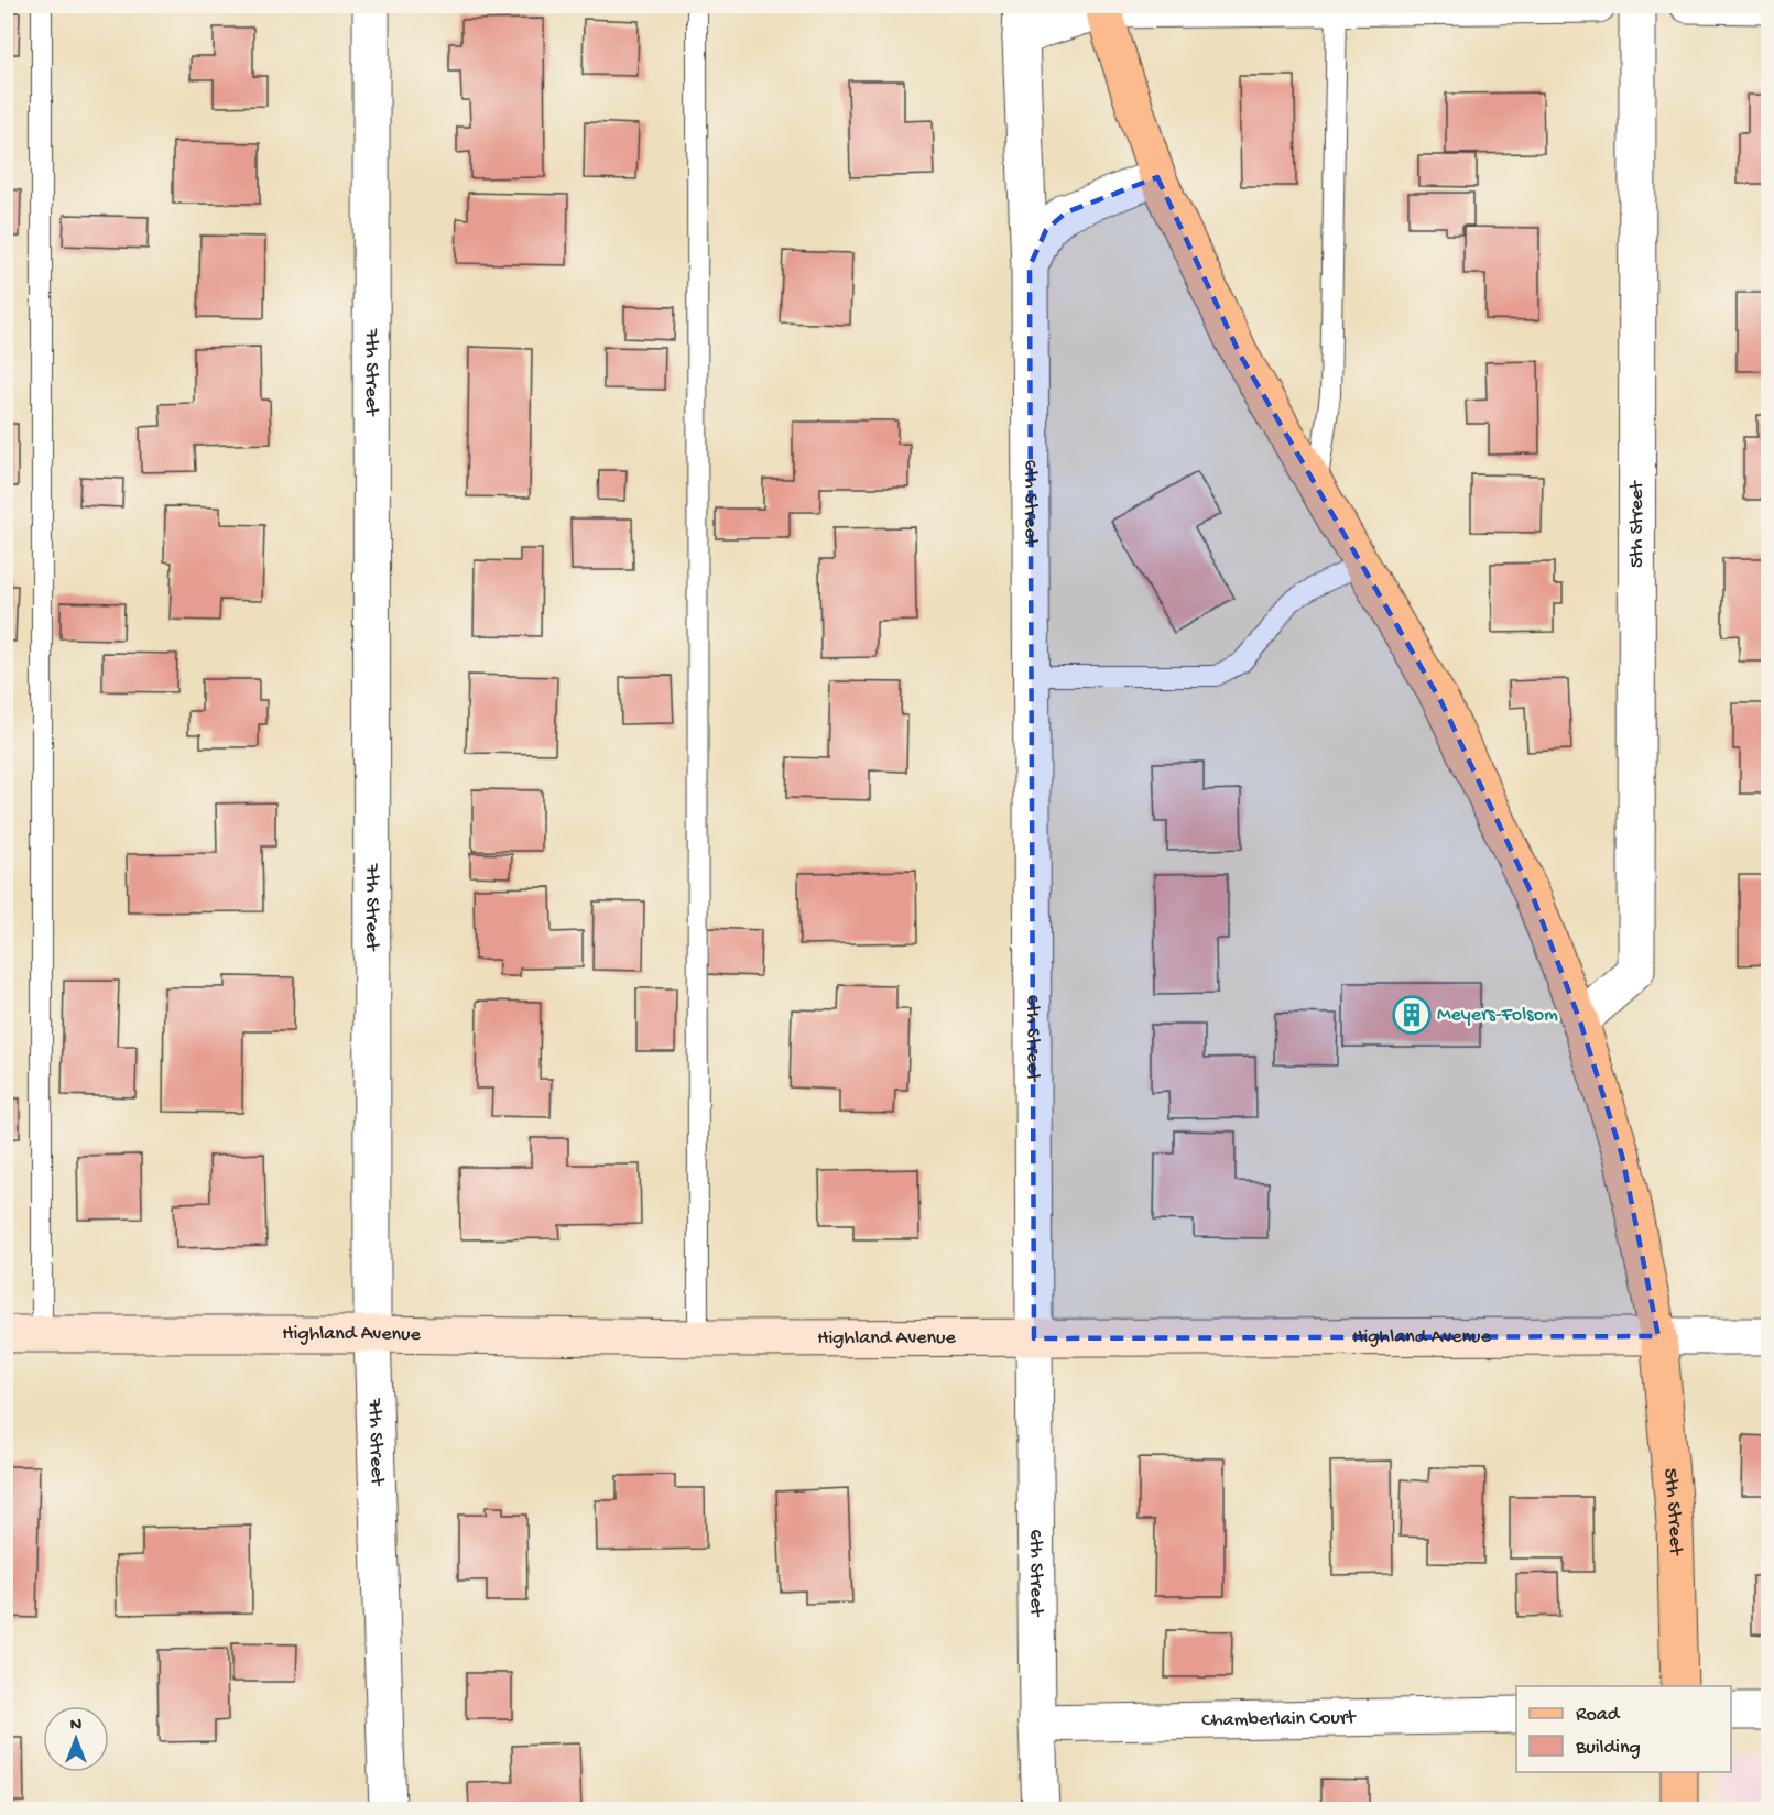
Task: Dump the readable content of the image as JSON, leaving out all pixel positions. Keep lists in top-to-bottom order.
{
  "streets": {
    "main road": ["5th Street", "Highland Avenue"],
    "street": ["7th Street", "6th Street", "Chamberlain Court"]
  },
  "crossings": [
    ["7th Street", "Highland Avenue"],
    ["6th Street", "5th Street"],
    ["6th Street", "Highland Avenue"],
    ["6th Street", "Chamberlain Court"],
    ["5th Street", "Highland Avenue"]
  ],
  "places": {
    "building": ["Meyers-Folsom"]
  },
  "legend": ["Road", "Building"],
  "north": "top"
}
